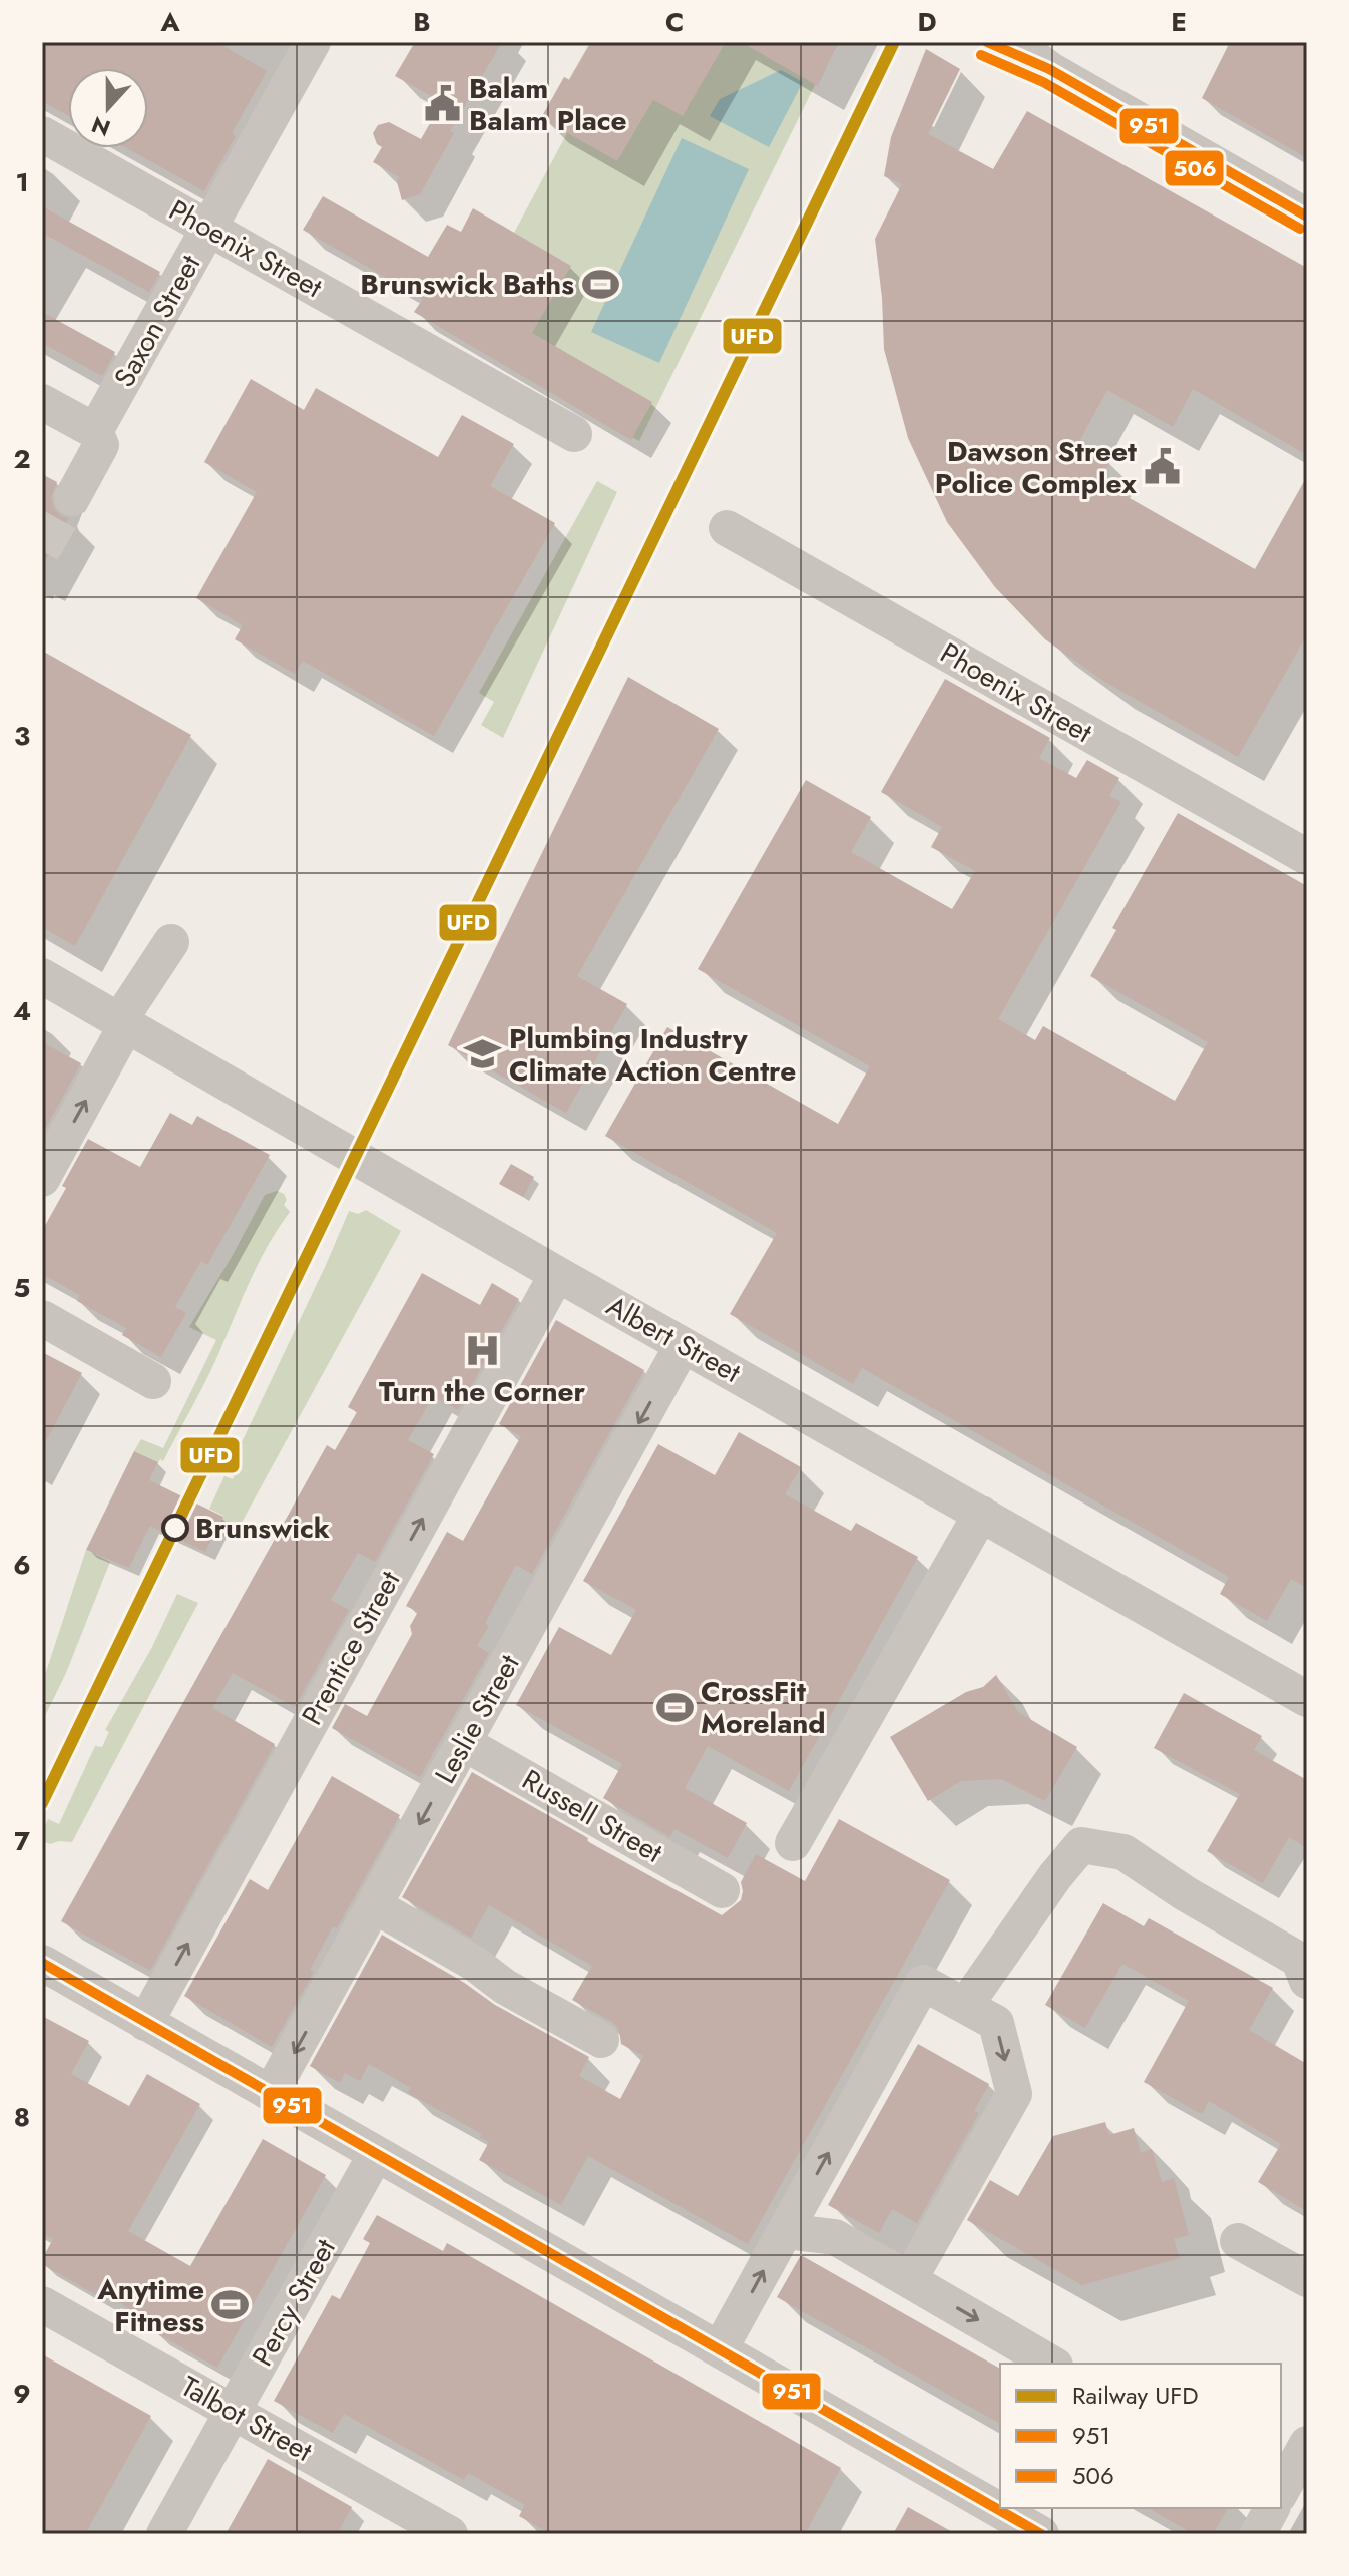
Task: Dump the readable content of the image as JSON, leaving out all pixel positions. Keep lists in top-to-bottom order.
{
  "streets": {
    "street": [
      "Phoenix Street",
      "Saxon Street",
      "Albert Street",
      "Prentice Street",
      "Leslie Street",
      "Russell Street",
      "Percy Street",
      "Talbot Street"
    ]
  },
  "crossings": [
    ["Phoenix Street", "Saxon Street"],
    ["Albert Street", "Prentice Street"],
    ["Albert Street", "Leslie Street"],
    ["Leslie Street", "Russell Street"],
    ["Percy Street", "Talbot Street"]
  ],
  "one_way": ["Prentice Street", "Leslie Street"],
  "places": {
    "public building": ["Balam Balam Place", "Dawson Street Police Complex"],
    "sports": ["Brunswick Baths", "CrossFit Moreland", "Anytime Fitness"],
    "school or university": ["Plumbing Industry Climate Action Centre"],
    "hospital": ["Turn the Corner"],
    "other": ["Brunswick"]
  },
  "lines": ["rail line UFD", "transit line 951", "transit line 506"],
  "legend": ["Railway UFD", "951", "506"],
  "north": "bottom",
  "grid": {
    "columns": [
      "A",
      "B",
      "C",
      "D",
      "E"
    ],
    "rows": [
      "1",
      "2",
      "3",
      "4",
      "5",
      "6",
      "7",
      "8",
      "9"
    ]
  }
}
